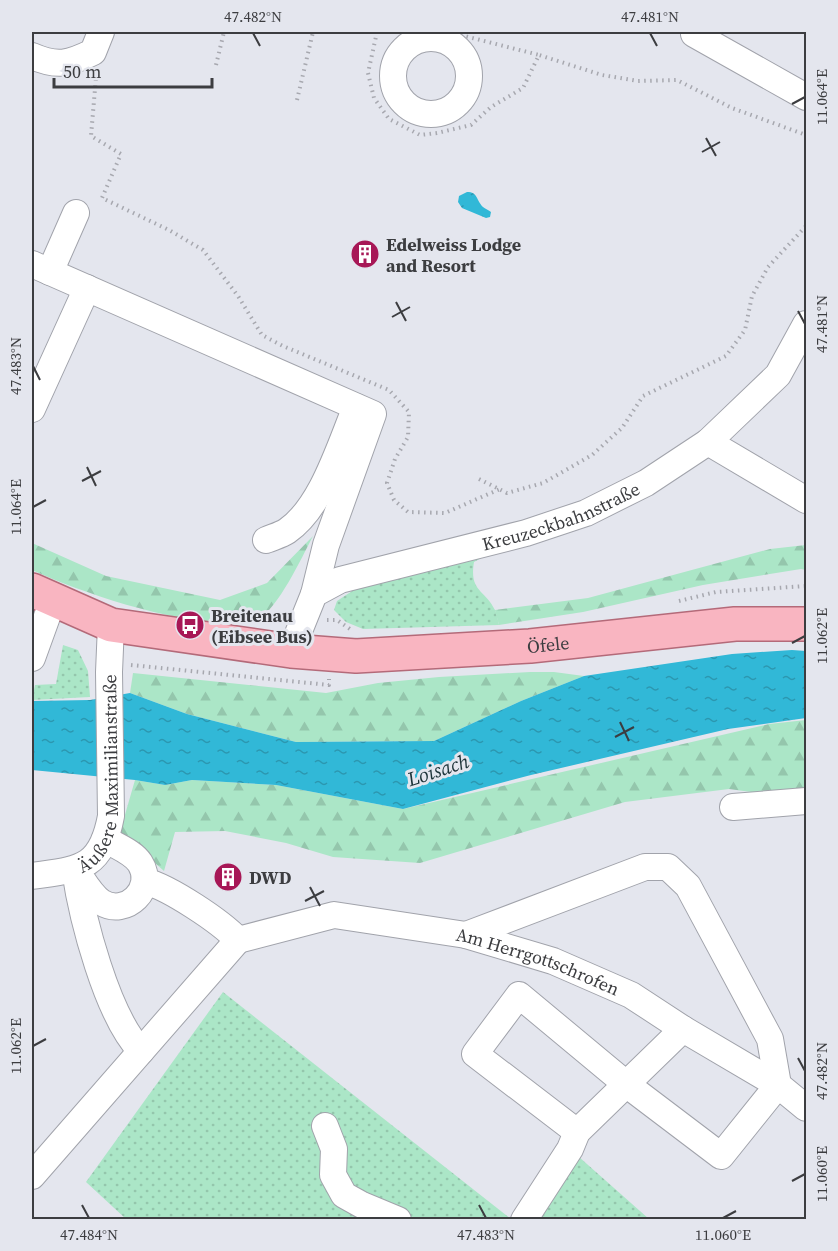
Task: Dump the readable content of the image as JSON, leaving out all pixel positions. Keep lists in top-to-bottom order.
{
  "streets": {
    "main road": ["Öfele"],
    "street": ["Kreuzeckbahnstraße", "Äußere Maximilianstraße", "Am Herrgottschrofen"]
  },
  "crossings": [
    ["Öfele", "Äußere Maximilianstraße"]
  ],
  "water": ["Loisach"],
  "places": {
    "building": ["Edelweiss Lodge and Resort", "DWD"],
    "bus stop": ["Breitenau (Eibsee Bus)"]
  },
  "scale_bar": "50 m",
  "coordinates": [
    "47.482°N",
    "47.481°N",
    "11.064°E",
    "47.483°N",
    "11.062°E",
    "11.060°E",
    "47.484°N"
  ]
}
